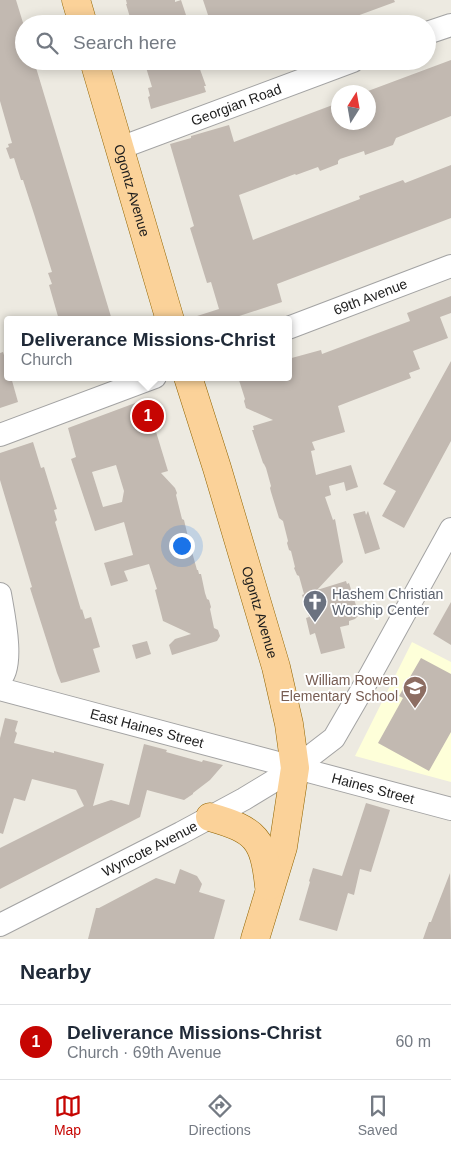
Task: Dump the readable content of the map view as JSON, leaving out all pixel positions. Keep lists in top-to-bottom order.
{
  "streets": {
    "main road": ["Ogontz Avenue"],
    "street": [
      "Georgian Road",
      "69th Avenue",
      "East Haines Street",
      "Haines Street",
      "Wyncote Avenue"
    ]
  },
  "crossings": [
    ["Georgian Road", "Ogontz Avenue"],
    ["Ogontz Avenue", "East Haines Street"],
    ["Ogontz Avenue", "Haines Street"],
    ["Ogontz Avenue", "Wyncote Avenue"],
    ["East Haines Street", "Haines Street"],
    ["East Haines Street", "Wyncote Avenue"],
    ["Haines Street", "Wyncote Avenue"]
  ],
  "places": {
    "church": ["Hashem Christian Worship Center"],
    "school or university": ["William Rowen Elementary School"]
  },
  "north": "top",
  "page": {
    "search": "Search here",
    "popup": ["Deliverance Missions-Christ", "Church"],
    "pins": "1",
    "heading": "Nearby",
    "list": [
      {
        "mark": "1",
        "name": "Deliverance Missions-Christ",
        "note": "Church · 69th Avenue",
        "value": "60 m"
      }
    ],
    "nav": ["Map", "Directions", "Saved"]
  }
}
